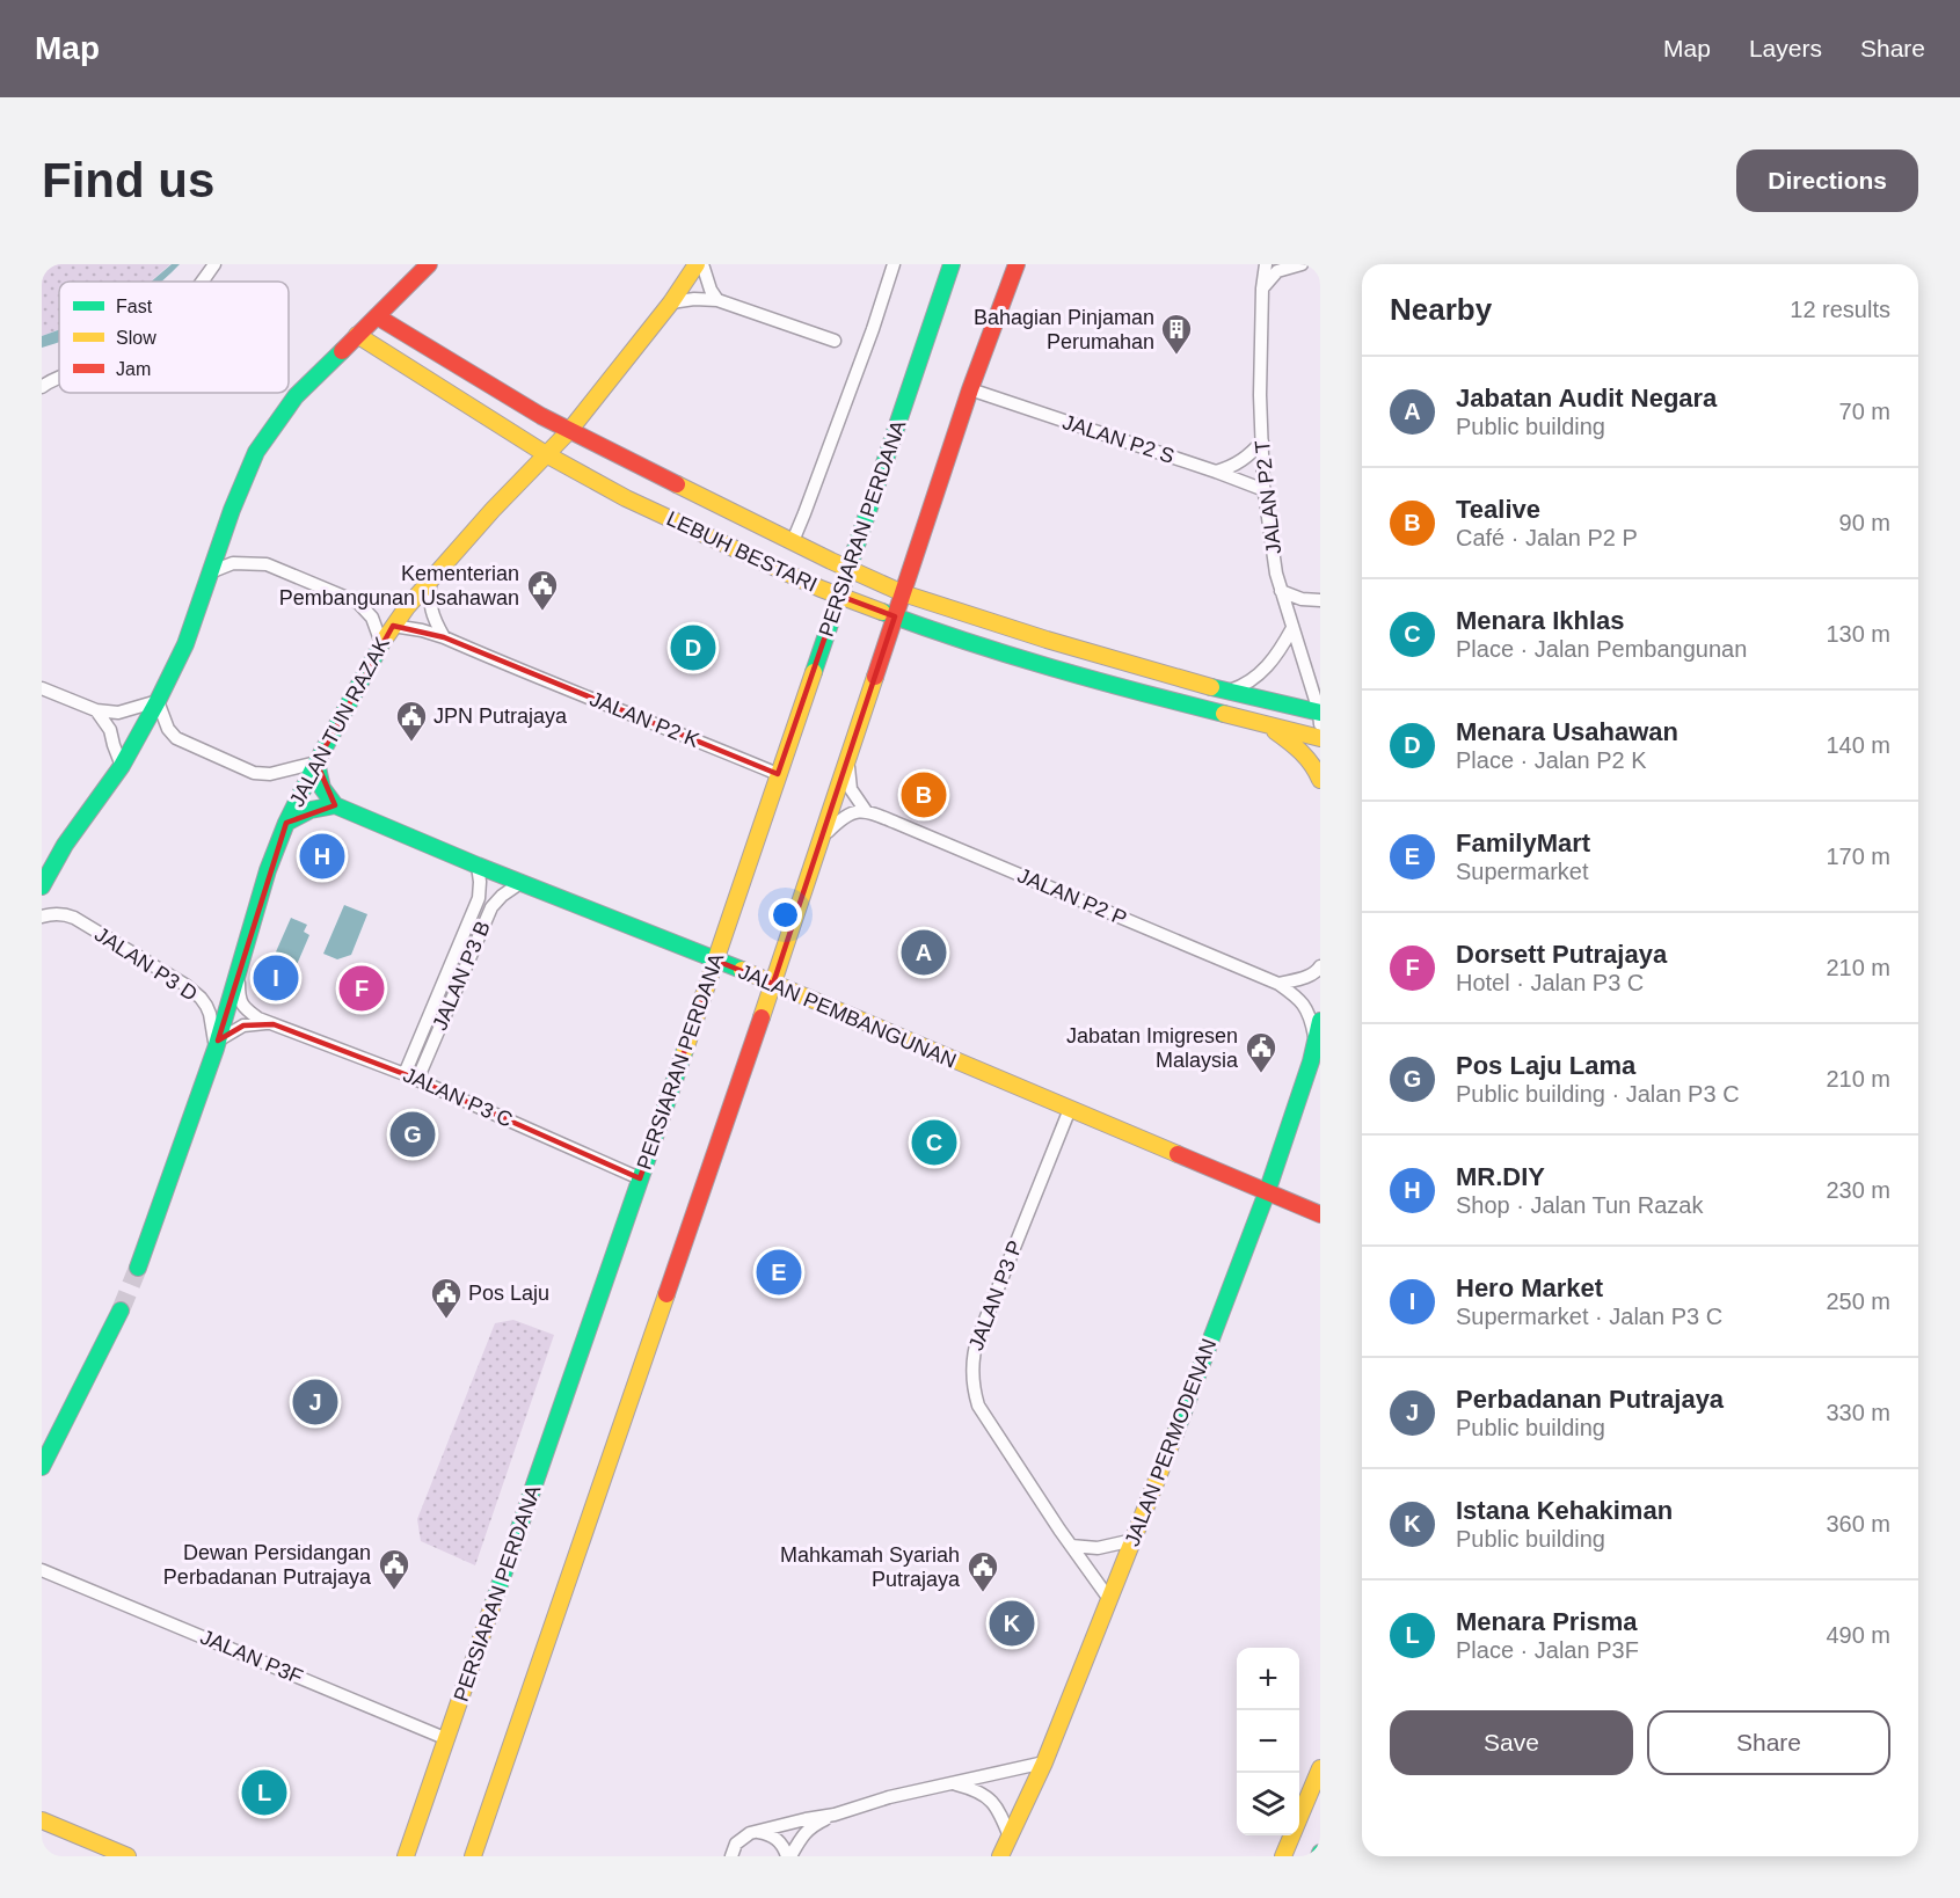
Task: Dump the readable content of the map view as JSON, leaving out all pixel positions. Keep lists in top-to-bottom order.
{
  "streets": {
    "street": [
      "JALAN P2 S",
      "JALAN P2 T",
      "PERSIARAN PERDANA",
      "LEBUH BESTARI",
      "JALAN P2 K",
      "JALAN TUN RAZAK",
      "JALAN P2 P",
      "JALAN P3 D",
      "JALAN P3 B",
      "JALAN PEMBANGUNAN",
      "JALAN P3 C",
      "JALAN P3 P",
      "JALAN PERMODENAN",
      "JALAN P3F"
    ]
  },
  "crossings": [
    ["JALAN P2 S", "JALAN P2 T"],
    ["JALAN P2 T", "LEBUH BESTARI"],
    ["PERSIARAN PERDANA", "LEBUH BESTARI"],
    ["PERSIARAN PERDANA", "JALAN P2 K"],
    ["PERSIARAN PERDANA", "JALAN PEMBANGUNAN"],
    ["PERSIARAN PERDANA", "JALAN P3 C"],
    ["PERSIARAN PERDANA", "JALAN P3F"],
    ["LEBUH BESTARI", "JALAN TUN RAZAK"],
    ["JALAN P2 K", "JALAN TUN RAZAK"],
    ["JALAN TUN RAZAK", "JALAN P3 D"],
    ["JALAN TUN RAZAK", "JALAN P3 C"],
    ["JALAN P2 P", "JALAN PERMODENAN"],
    ["JALAN P3 D", "JALAN P3 C"],
    ["JALAN P3 B", "JALAN PEMBANGUNAN"],
    ["JALAN P3 B", "JALAN P3 C"],
    ["JALAN PEMBANGUNAN", "JALAN P3 P"],
    ["JALAN PEMBANGUNAN", "JALAN PERMODENAN"],
    ["JALAN P3 P", "JALAN PERMODENAN"]
  ],
  "places": {
    "building": ["Bahagian Pinjaman Perumahan"],
    "public building": [
      "Kementerian Pembangunan Usahawan",
      "JPN Putrajaya",
      "Jabatan Imigresen Malaysia",
      "Pos Laju",
      "Dewan Persidangan Perbadanan Putrajaya",
      "Mahkamah Syariah Putrajaya"
    ]
  },
  "legend": ["Fast", "Slow", "Jam"],
  "page": {
    "header": "Map",
    "nav": ["Map", "Layers", "Share"],
    "buttons": [
      "Directions",
      ["Save", "Share"]
    ],
    "title": "Find us",
    "heading": ["Nearby", "12 results"],
    "list": [
      {
        "mark": "A",
        "name": "Jabatan Audit Negara",
        "note": "Public building",
        "value": "70 m"
      },
      {
        "mark": "B",
        "name": "Tealive",
        "note": "Café · Jalan P2 P",
        "value": "90 m"
      },
      {
        "mark": "C",
        "name": "Menara Ikhlas",
        "note": "Place · Jalan Pembangunan",
        "value": "130 m"
      },
      {
        "mark": "D",
        "name": "Menara Usahawan",
        "note": "Place · Jalan P2 K",
        "value": "140 m"
      },
      {
        "mark": "E",
        "name": "FamilyMart",
        "note": "Supermarket",
        "value": "170 m"
      },
      {
        "mark": "F",
        "name": "Dorsett Putrajaya",
        "note": "Hotel · Jalan P3 C",
        "value": "210 m"
      },
      {
        "mark": "G",
        "name": "Pos Laju Lama",
        "note": "Public building · Jalan P3 C",
        "value": "210 m"
      },
      {
        "mark": "H",
        "name": "MR.DIY",
        "note": "Shop · Jalan Tun Razak",
        "value": "230 m"
      },
      {
        "mark": "I",
        "name": "Hero Market",
        "note": "Supermarket · Jalan P3 C",
        "value": "250 m"
      },
      {
        "mark": "J",
        "name": "Perbadanan Putrajaya",
        "note": "Public building",
        "value": "330 m"
      },
      {
        "mark": "K",
        "name": "Istana Kehakiman",
        "note": "Public building",
        "value": "360 m"
      },
      {
        "mark": "L",
        "name": "Menara Prisma",
        "note": "Place · Jalan P3F",
        "value": "490 m"
      }
    ],
    "pins": [
      "D",
      "B",
      "H",
      "A",
      "I",
      "F",
      "G",
      "C",
      "E",
      "J",
      "K",
      "L"
    ],
    "map_buttons": ["+", "−"]
  }
}
